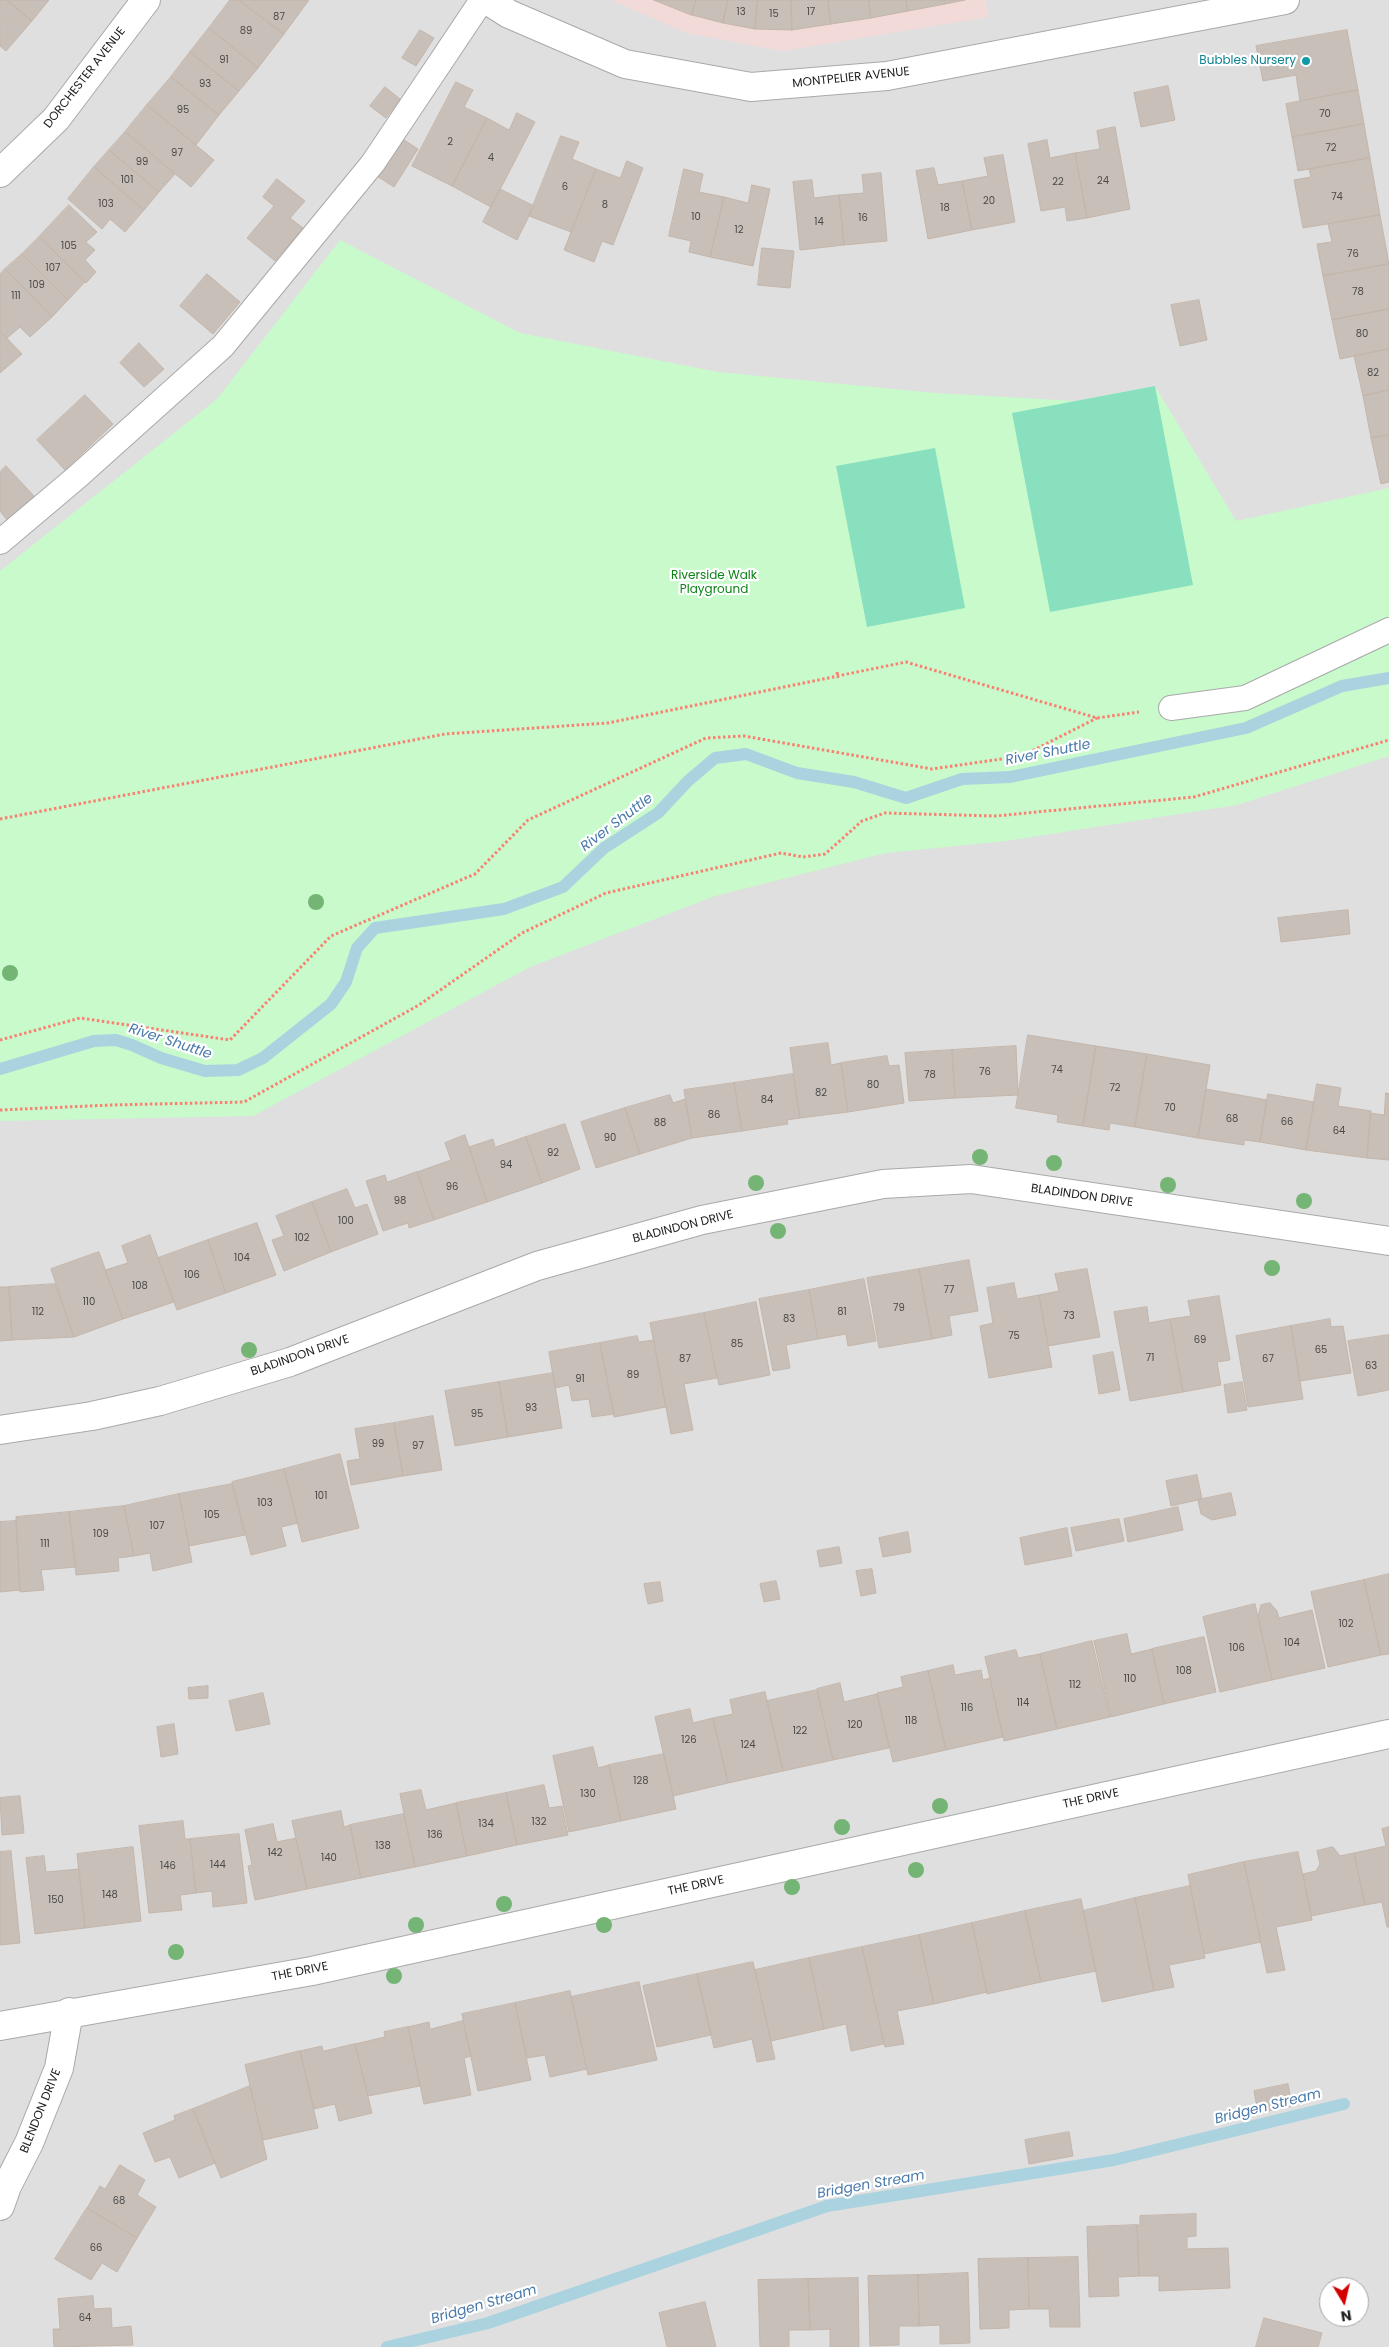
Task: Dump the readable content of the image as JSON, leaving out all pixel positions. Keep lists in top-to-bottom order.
{
  "streets": {
    "street": [
      "DORCHESTER AVENUE",
      "MONTPELIER AVENUE",
      "BLADINDON DRIVE",
      "THE DRIVE",
      "BLENDON DRIVE"
    ]
  },
  "crossings": [
    ["THE DRIVE", "BLENDON DRIVE"]
  ],
  "water": ["River Shuttle", "Bridgen Stream"],
  "parks": ["Riverside Walk Playground"],
  "places": ["Bubbles Nursery"],
  "house_numbers": [
    "13",
    "17",
    "15",
    "87",
    "89",
    "91",
    "93",
    "95",
    "70",
    "2",
    "72",
    "97",
    "4",
    "99",
    "101",
    "24",
    "22",
    "6",
    "74",
    "20",
    "103",
    "8",
    "18",
    "10",
    "16",
    "14",
    "12",
    "105",
    "76",
    "107",
    "109",
    "78",
    "111",
    "80",
    "82",
    "74",
    "76",
    "78",
    "80",
    "72",
    "82",
    "84",
    "70",
    "86",
    "68",
    "66",
    "88",
    "64",
    "90",
    "92",
    "94",
    "96",
    "98",
    "100",
    "102",
    "104",
    "106",
    "108",
    "77",
    "110",
    "79",
    "112",
    "81",
    "73",
    "83",
    "75",
    "69",
    "85",
    "65",
    "71",
    "87",
    "67",
    "63",
    "89",
    "91",
    "93",
    "95",
    "99",
    "97",
    "101",
    "103",
    "105",
    "107",
    "109",
    "111",
    "102",
    "104",
    "106",
    "108",
    "110",
    "112",
    "114",
    "116",
    "118",
    "120",
    "122",
    "126",
    "124",
    "128",
    "130",
    "132",
    "134",
    "136",
    "138",
    "142",
    "140",
    "144",
    "146",
    "148",
    "150",
    "68",
    "66",
    "64"
  ],
  "north": "bottom"
}
